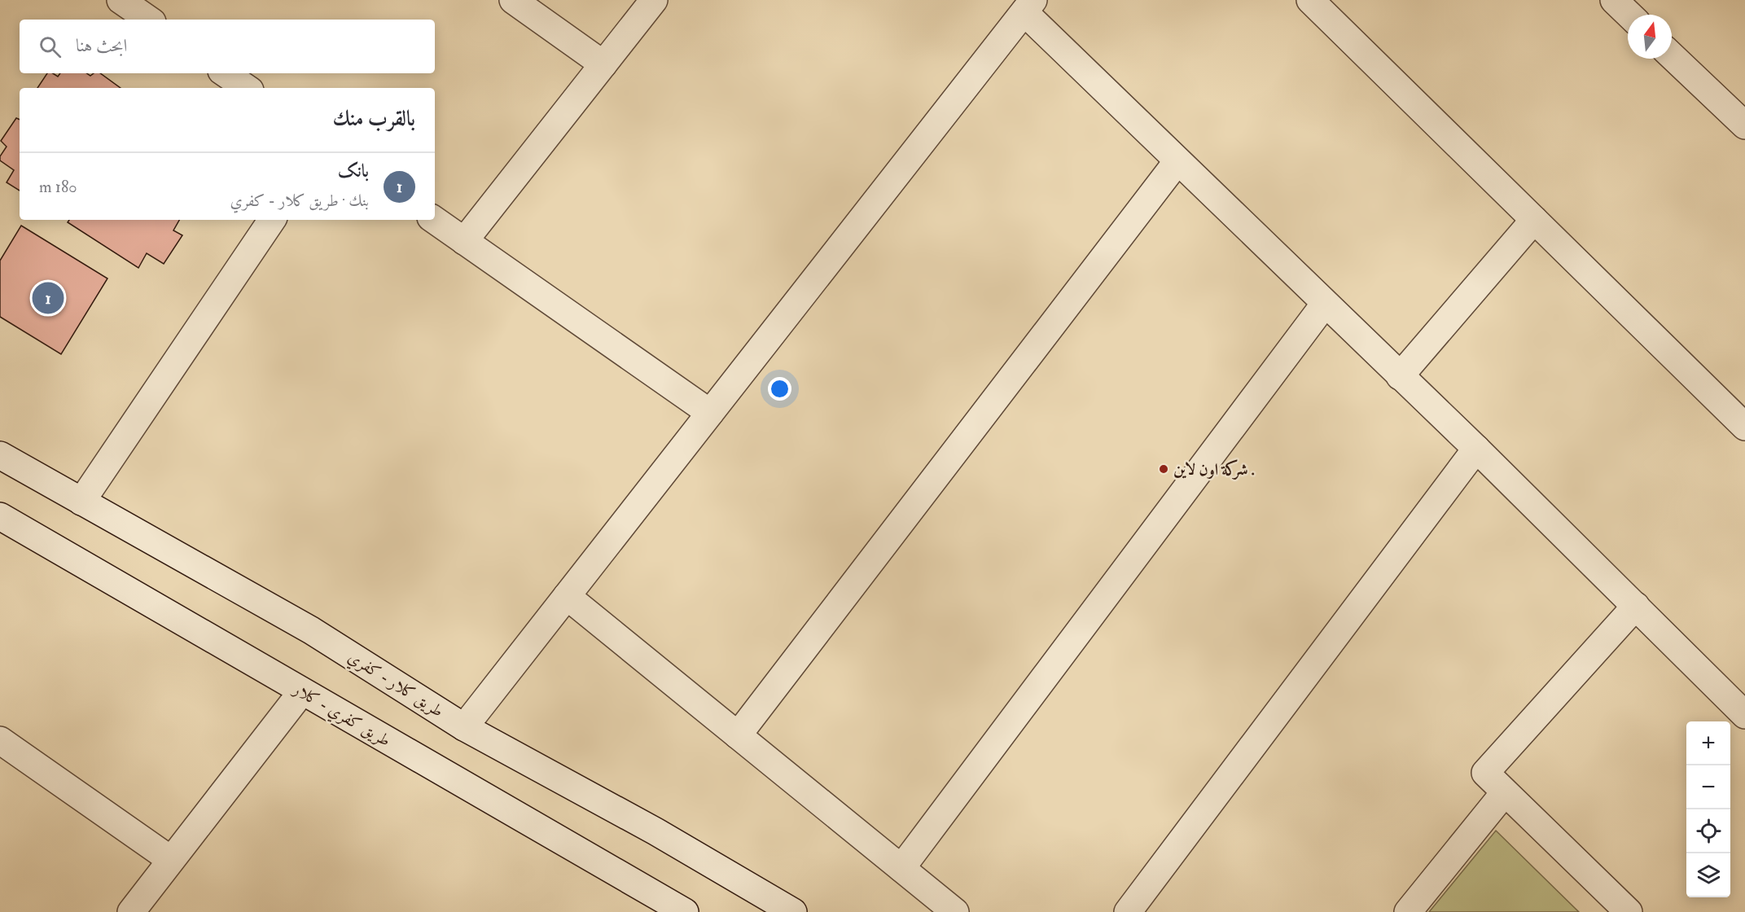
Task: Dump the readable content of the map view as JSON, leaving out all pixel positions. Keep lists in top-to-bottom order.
{
  "streets": {
    "street": ["طريق كلار - كفري", "طريق كفري - كلار"]
  },
  "places": ["شركة اون لاين ."],
  "north": "top",
  "page": {
    "search": "ابحث هنا",
    "heading": "بالقرب منك",
    "list": [
      {
        "mark": "1",
        "name": "بانک",
        "note": "بنك · طريق كلار - كفري",
        "value": "180 m"
      }
    ],
    "pins": "1",
    "map_buttons": ["+", "−"]
  }
}
